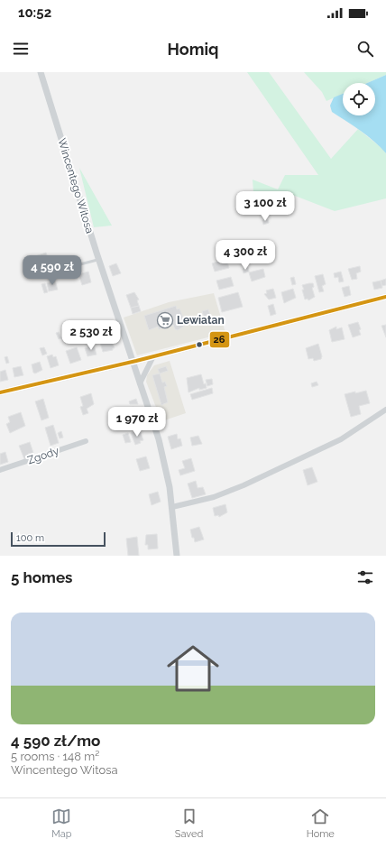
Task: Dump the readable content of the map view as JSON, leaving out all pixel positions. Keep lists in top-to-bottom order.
{
  "streets": {
    "street": ["Wincentego Witosa", "Zgody"]
  },
  "places": {
    "supermarket": ["Lewiatan"]
  },
  "lines": ["transit line 26"],
  "scale_bar": "100 m",
  "page": {
    "status": "10:52",
    "header": "Homiq",
    "price": [
      "3 100 zł",
      "4 300 zł",
      "4 590 zł",
      "2 530 zł",
      "1 970 zł"
    ],
    "scale": "100 m",
    "heading": "5 homes",
    "list": [
      {
        "name": "4 590 zł/mo",
        "note": "5 rooms · 148 m² · Wincentego Witosa"
      }
    ],
    "tabs": ["Map", "Saved", "Home"]
  }
}
